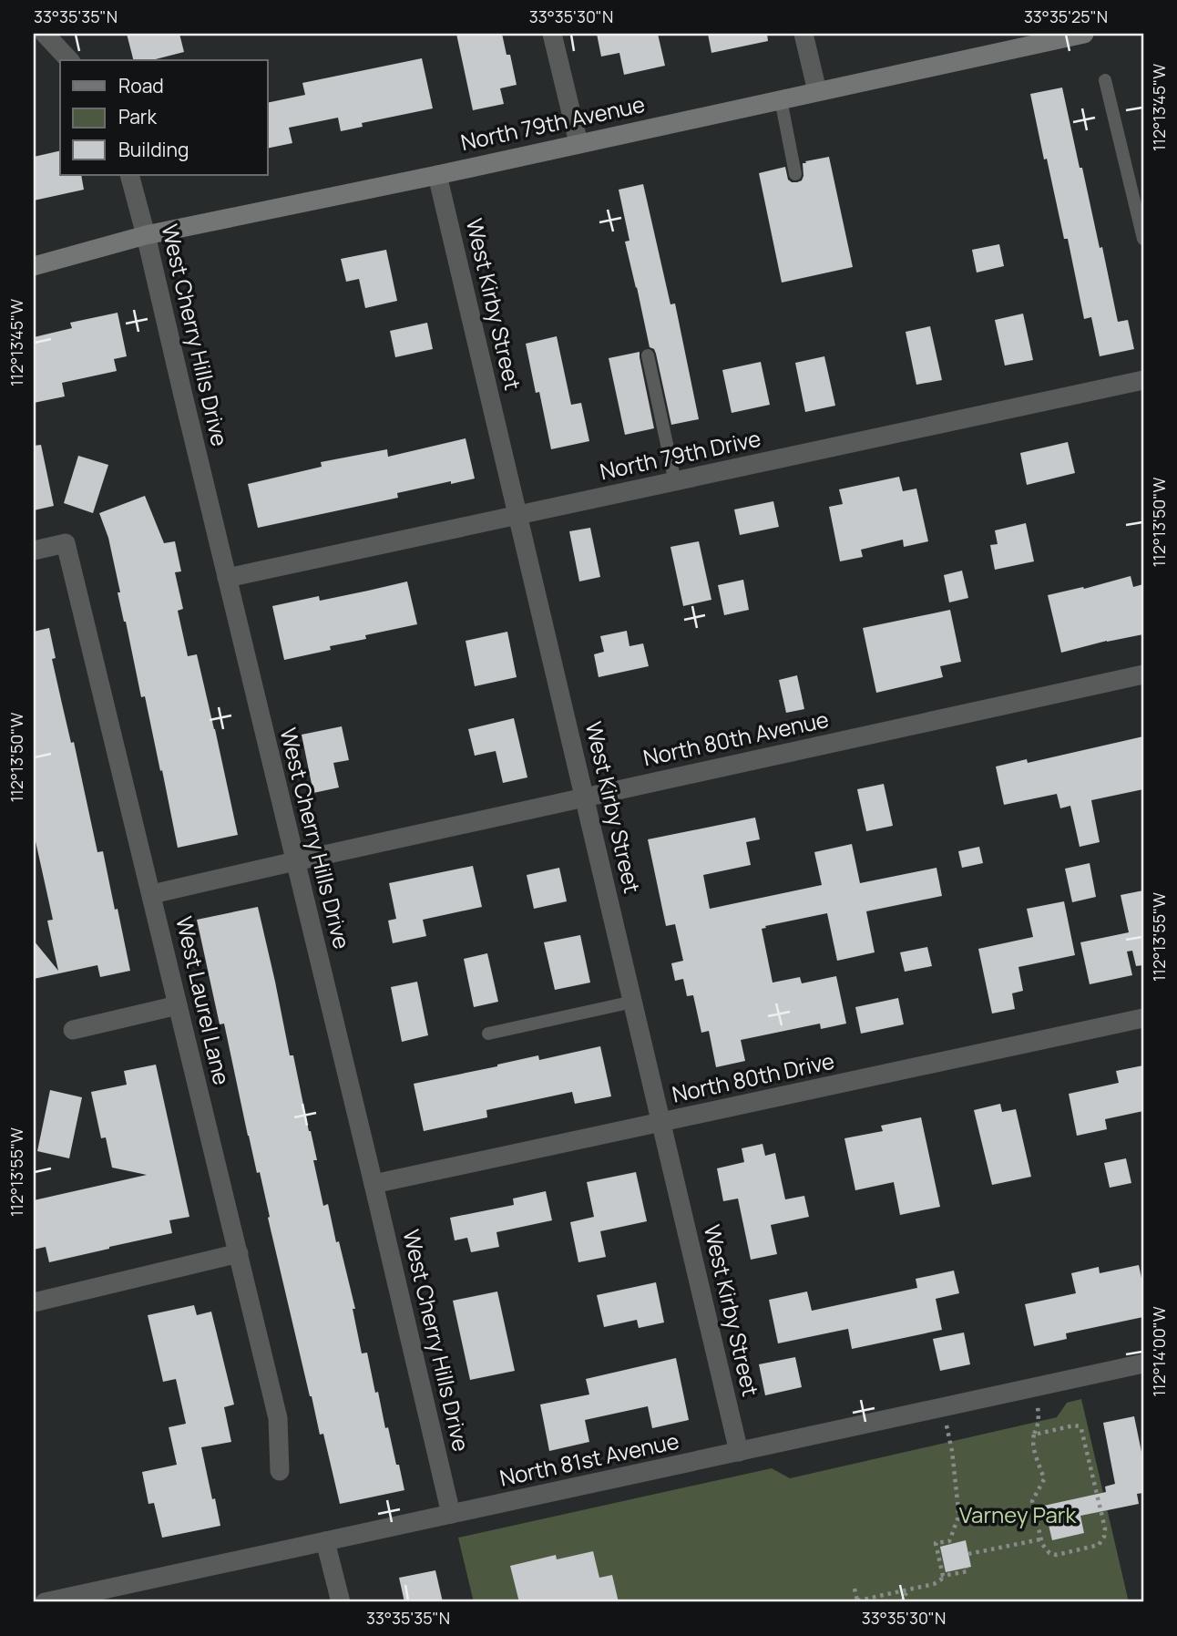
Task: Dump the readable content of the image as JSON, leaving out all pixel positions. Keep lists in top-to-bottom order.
{
  "streets": {
    "street": [
      "North 79th Avenue",
      "West Kirby Street",
      "West Cherry Hills Drive",
      "North 79th Drive",
      "North 80th Avenue",
      "West Laurel Lane",
      "North 80th Drive",
      "North 81st Avenue"
    ]
  },
  "crossings": [
    ["North 79th Avenue", "West Kirby Street"],
    ["North 79th Avenue", "West Cherry Hills Drive"],
    ["West Kirby Street", "North 79th Drive"],
    ["West Kirby Street", "North 80th Avenue"],
    ["West Kirby Street", "North 80th Drive"],
    ["West Kirby Street", "North 81st Avenue"],
    ["West Cherry Hills Drive", "North 79th Drive"],
    ["West Cherry Hills Drive", "North 80th Avenue"],
    ["West Cherry Hills Drive", "North 80th Drive"],
    ["West Cherry Hills Drive", "North 81st Avenue"],
    ["North 80th Avenue", "West Laurel Lane"]
  ],
  "parks": ["Varney Park"],
  "legend": ["Road", "Park", "Building"],
  "coordinates": [
    "33°35'35\"N",
    "33°35'30\"N",
    "33°35'25\"N",
    "112°13'45\"W",
    "112°13'50\"W",
    "112°13'55\"W",
    "112°14'00\"W"
  ]
}
